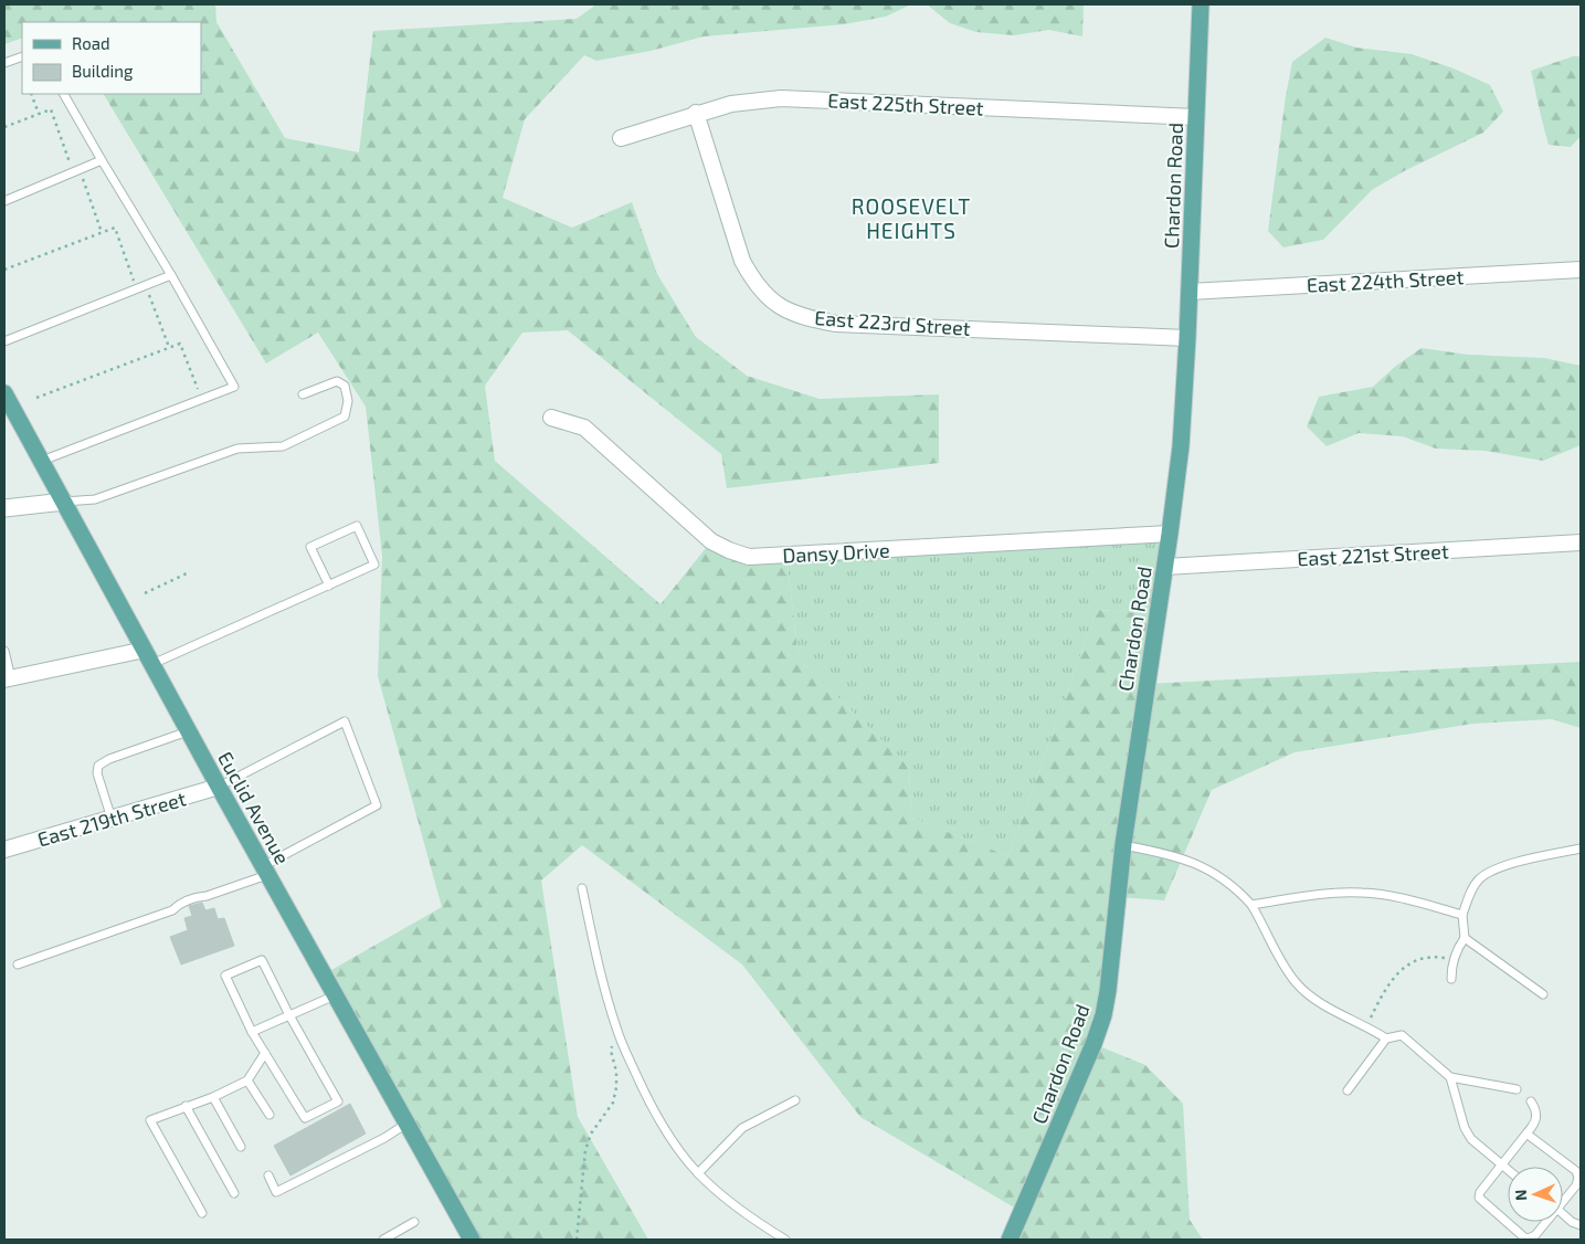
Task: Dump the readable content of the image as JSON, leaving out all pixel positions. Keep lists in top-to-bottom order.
{
  "streets": {
    "main road": ["Chardon Road", "Euclid Avenue"],
    "street": [
      "East 225th Street",
      "East 224th Street",
      "East 223rd Street",
      "Dansy Drive",
      "East 221st Street",
      "East 219th Street"
    ]
  },
  "crossings": [
    ["East 225th Street", "Chardon Road"],
    ["East 225th Street", "East 223rd Street"],
    ["Chardon Road", "East 224th Street"],
    ["Chardon Road", "East 223rd Street"],
    ["Chardon Road", "Dansy Drive"],
    ["Chardon Road", "East 221st Street"],
    ["Euclid Avenue", "East 219th Street"]
  ],
  "districts": ["ROOSEVELT HEIGHTS"],
  "legend": ["Road", "Building"],
  "north": "left"
}
